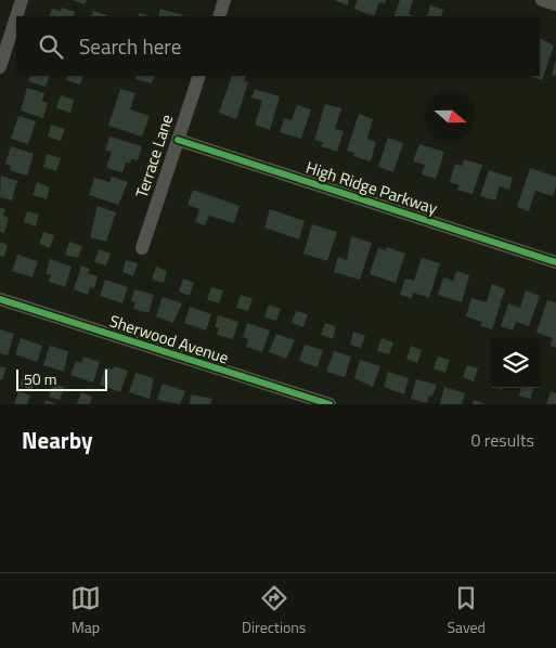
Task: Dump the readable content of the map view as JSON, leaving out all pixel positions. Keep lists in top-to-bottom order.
{
  "streets": {
    "street": ["Terrace Lane", "High Ridge Parkway", "Sherwood Avenue"]
  },
  "crossings": [
    ["Terrace Lane", "High Ridge Parkway"]
  ],
  "scale_bar": "50 m",
  "north": "right",
  "page": {
    "search": "Search here",
    "scale": "50 m",
    "heading": ["Nearby", "0 results"],
    "nav": ["Map", "Directions", "Saved"]
  }
}
